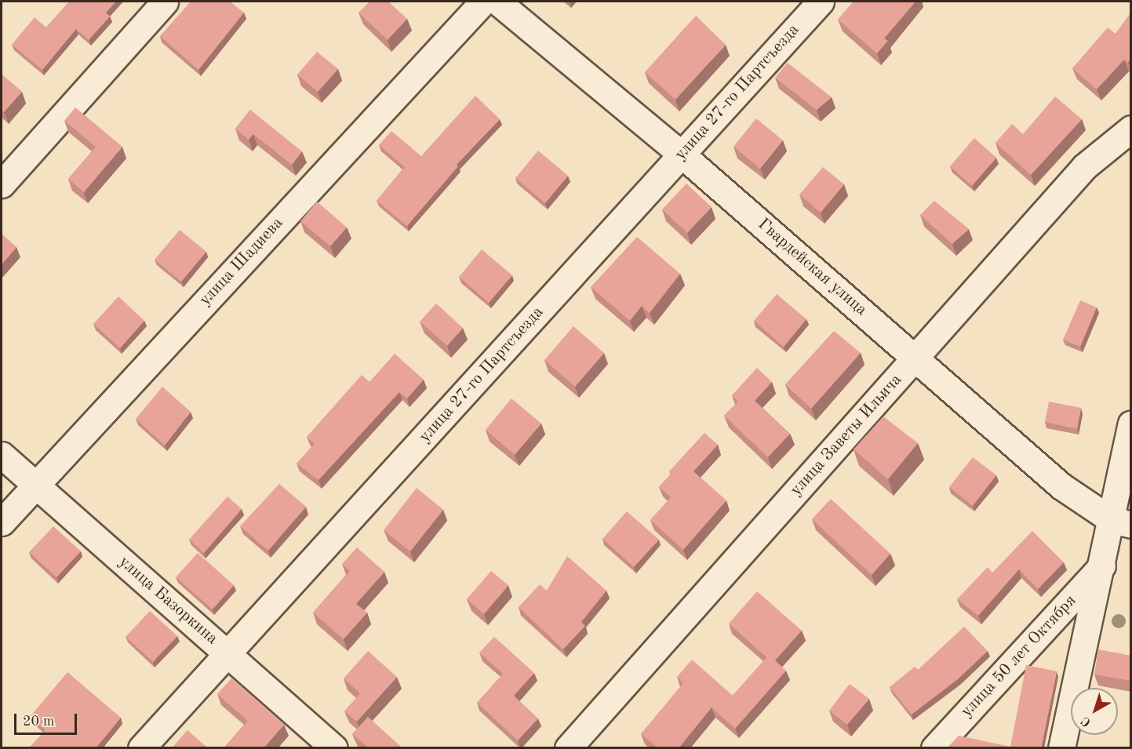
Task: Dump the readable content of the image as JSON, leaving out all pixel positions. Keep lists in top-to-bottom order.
{
  "streets": {
    "street": [
      "улица 27-го Партсъезда",
      "улица Шадиева",
      "Гвардейская улица",
      "улица Заветы Ильича",
      "улица Базоркина",
      "улица 50 лет Октября"
    ]
  },
  "crossings": [
    ["улица 27-го Партсъезда", "Гвардейская улица"],
    ["улица 27-го Партсъезда", "улица Базоркина"],
    ["улица Шадиева", "улица Базоркина"],
    ["Гвардейская улица", "улица Заветы Ильича"]
  ],
  "scale_bar": "20 m",
  "north": "bottom left"
}
